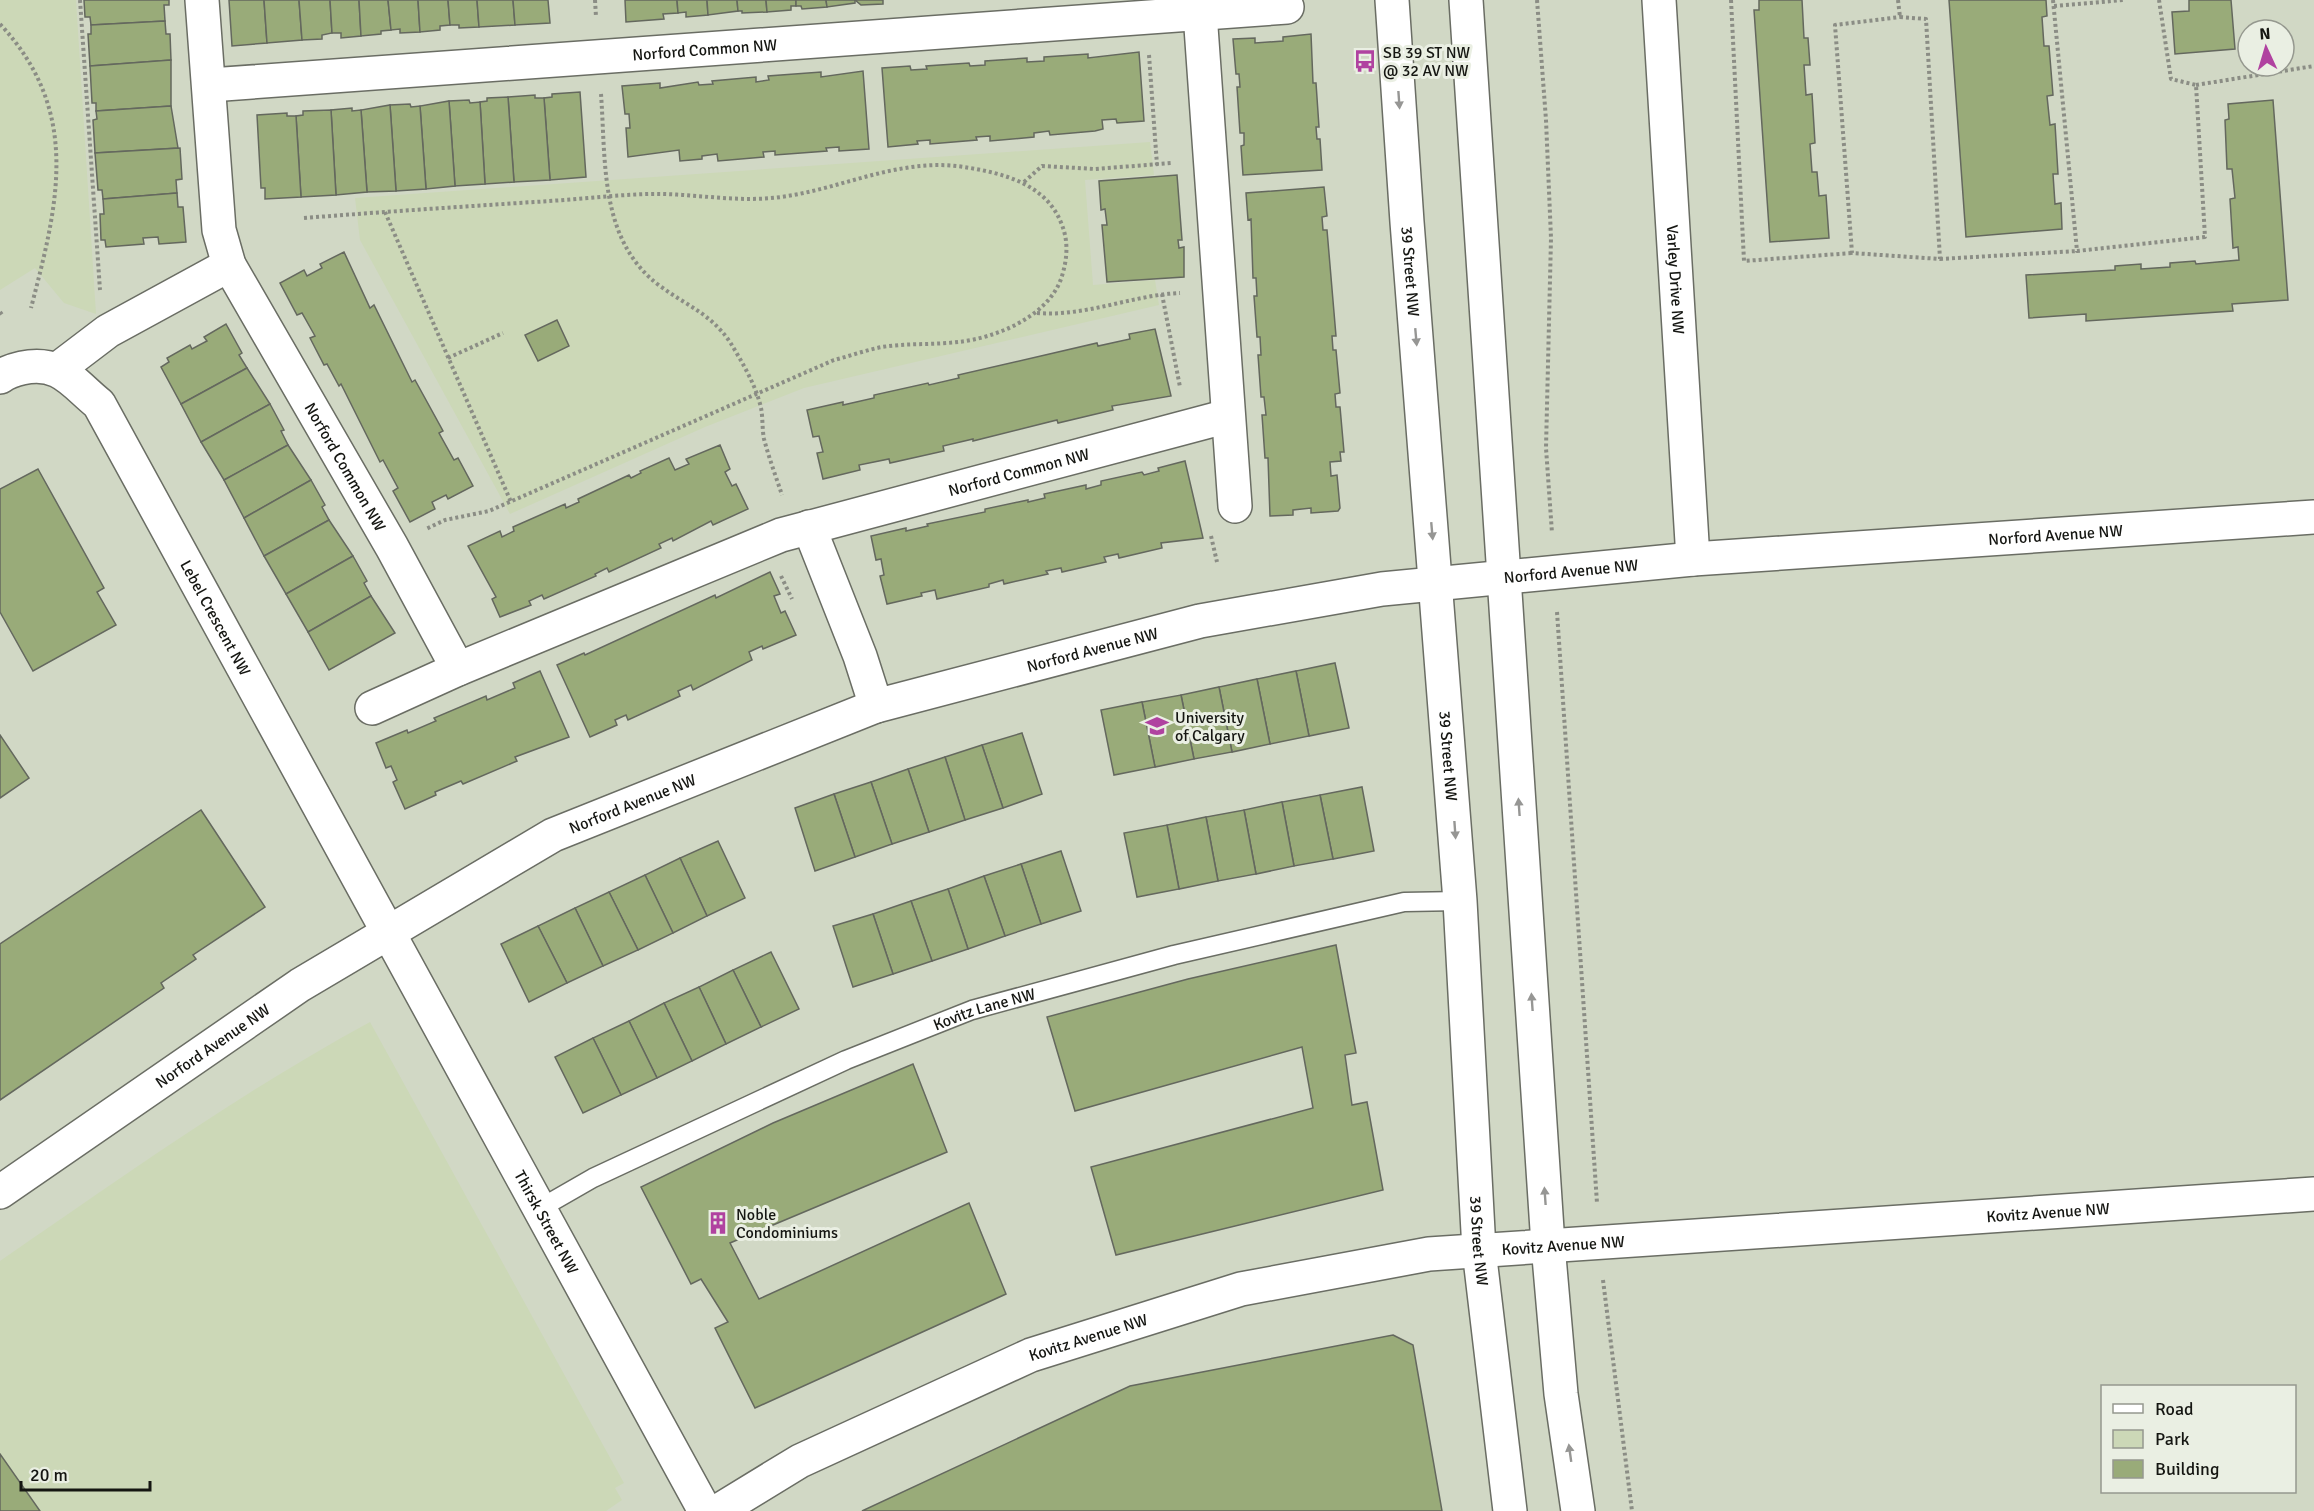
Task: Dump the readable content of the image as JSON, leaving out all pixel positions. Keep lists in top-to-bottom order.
{
  "streets": {
    "street": [
      "Norford Common NW",
      "39 Street NW",
      "Varley Drive NW",
      "Norford Avenue NW",
      "Lebel Crescent NW",
      "Kovitz Avenue NW",
      "Thirsk Street NW"
    ],
    "lane": ["Kovitz Lane NW"]
  },
  "crossings": [
    ["39 Street NW", "Norford Avenue NW"],
    ["39 Street NW", "Kovitz Lane NW"],
    ["39 Street NW", "Kovitz Avenue NW"],
    ["Varley Drive NW", "Norford Avenue NW"],
    ["Norford Avenue NW", "Lebel Crescent NW"],
    ["Norford Avenue NW", "Thirsk Street NW"],
    ["Lebel Crescent NW", "Thirsk Street NW"],
    ["Kovitz Lane NW", "Thirsk Street NW"]
  ],
  "places": {
    "bus stop": ["SB 39 ST NW @ 32 AV NW"],
    "school or university": ["University of Calgary"],
    "building": ["Noble Condominiums"]
  },
  "legend": ["Road", "Park", "Building"],
  "scale_bar": "20 m",
  "north": "top"
}
